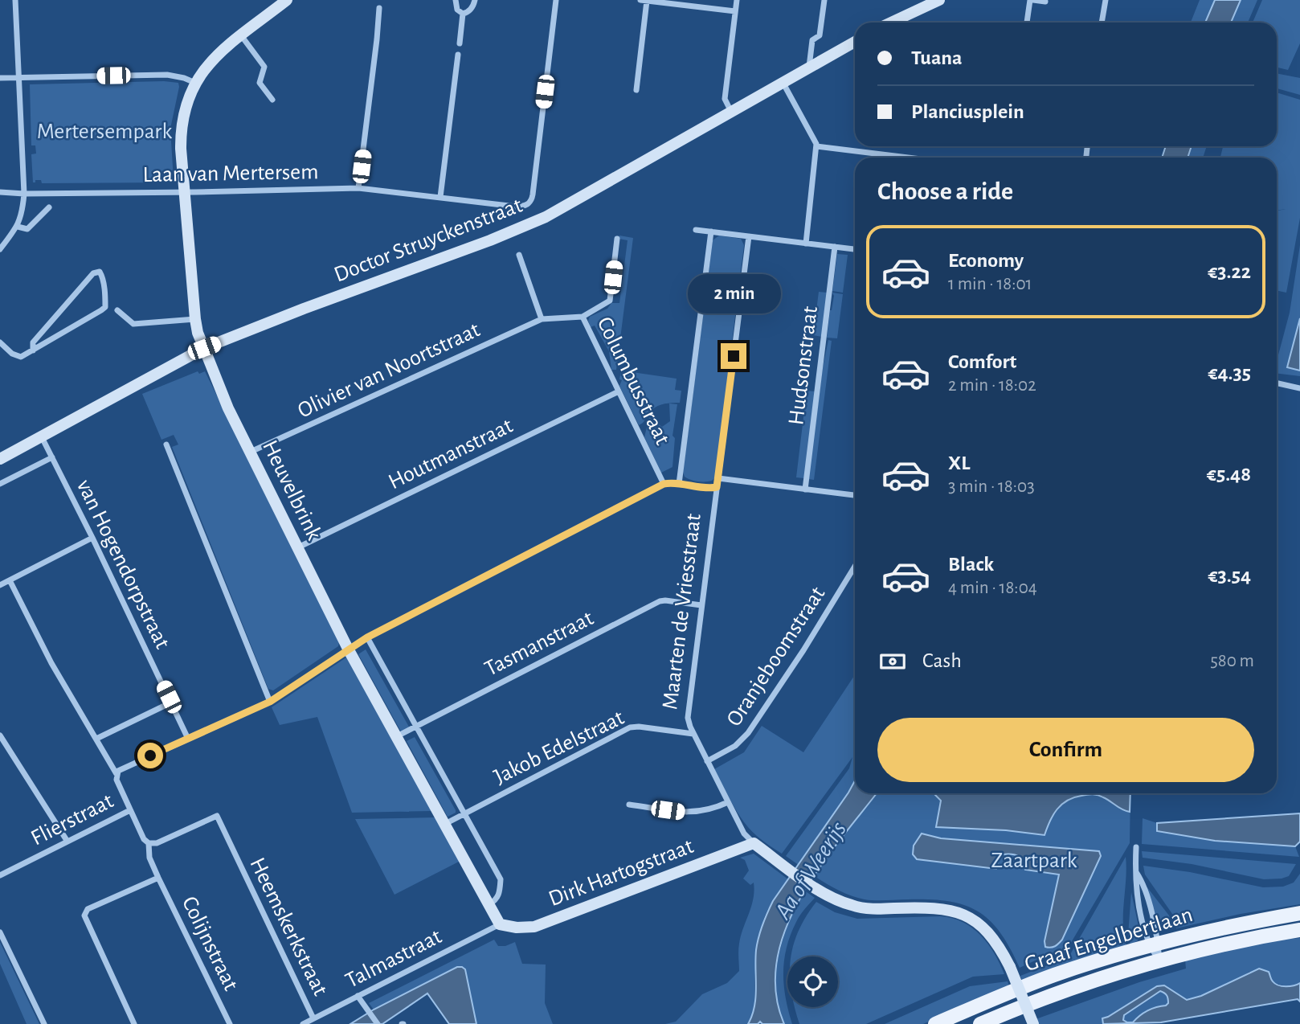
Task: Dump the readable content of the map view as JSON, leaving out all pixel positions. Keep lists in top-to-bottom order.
{
  "streets": {
    "main road": ["Graaf Engelbertlaan"],
    "street": [
      "Laan van Mertersem",
      "Doctor Struyckenstraat",
      "Hudsonstraat",
      "Olivier van Noortstraat",
      "Columbusstraat",
      "Houtmanstraat",
      "Heuvelbrink",
      "van Hogendorpstraat",
      "Maarten de Vriesstraat",
      "Tasmanstraat",
      "Oranjeboomstraat",
      "Jakob Edelstraat",
      "Flierstraat",
      "Dirk Hartogstraat",
      "Heemskerkstraat",
      "Colijnstraat",
      "Talmastraat"
    ]
  },
  "crossings": [
    ["Laan van Mertersem", "Heuvelbrink"],
    ["Doctor Struyckenstraat", "Heuvelbrink"],
    ["Doctor Struyckenstraat", "van Hogendorpstraat"],
    ["Olivier van Noortstraat", "Heuvelbrink"],
    ["Columbusstraat", "Houtmanstraat"],
    ["Houtmanstraat", "Heuvelbrink"],
    ["Heuvelbrink", "Tasmanstraat"],
    ["Heuvelbrink", "Jakob Edelstraat"],
    ["Heuvelbrink", "Dirk Hartogstraat"],
    ["Heuvelbrink", "Talmastraat"],
    ["Maarten de Vriesstraat", "Tasmanstraat"],
    ["Maarten de Vriesstraat", "Oranjeboomstraat"],
    ["Maarten de Vriesstraat", "Jakob Edelstraat"],
    ["Maarten de Vriesstraat", "Dirk Hartogstraat"],
    ["Flierstraat", "Colijnstraat"],
    ["Dirk Hartogstraat", "Talmastraat"],
    ["Heemskerkstraat", "Colijnstraat"],
    ["Heemskerkstraat", "Talmastraat"]
  ],
  "water": ["Aa of Weerijs"],
  "parks": ["Mertersempark", "Zaartpark"],
  "page": {
    "banner": ["Tuana", "Planciusplein"],
    "heading": "Choose a ride",
    "list": [
      {
        "name": "Economy",
        "note": "1 min · 18:01",
        "value": "€3.22"
      },
      {
        "name": "Comfort",
        "note": "2 min · 18:02",
        "value": "€4.35"
      },
      {
        "name": "XL",
        "note": "3 min · 18:03",
        "value": "€5.48"
      },
      {
        "name": "Black",
        "note": "4 min · 18:04",
        "value": "€3.54"
      }
    ],
    "bubble": "2 min",
    "pay": ["Cash", "580 m"],
    "buttons": "Confirm"
  }
}
